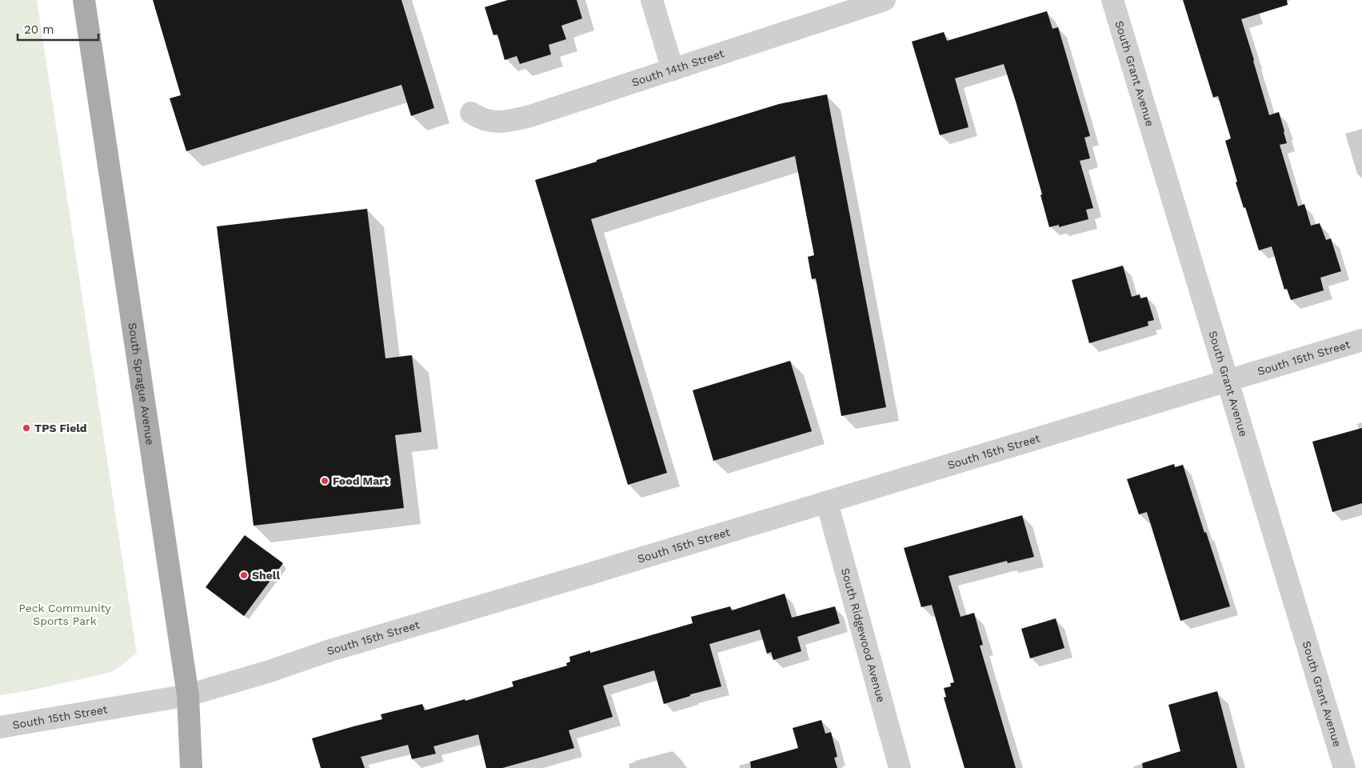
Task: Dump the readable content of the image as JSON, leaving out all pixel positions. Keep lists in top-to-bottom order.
{
  "streets": {
    "main road": ["South Sprague Avenue"],
    "street": [
      "South 14th Street",
      "South Grant Avenue",
      "South 15th Street",
      "South Ridgewood Avenue"
    ]
  },
  "crossings": [
    ["South Grant Avenue", "South 15th Street"],
    ["South 15th Street", "South Sprague Avenue"],
    ["South 15th Street", "South Ridgewood Avenue"]
  ],
  "parks": ["Peck Community Sports Park"],
  "places": ["TPS Field", "Food Mart", "Shell"],
  "scale_bar": "20 m"
}
